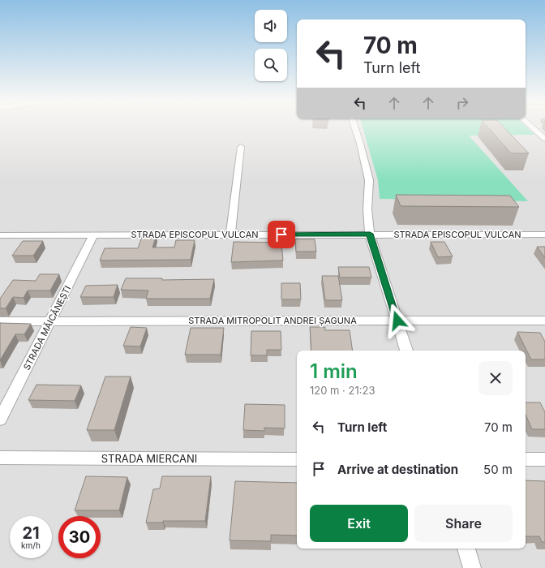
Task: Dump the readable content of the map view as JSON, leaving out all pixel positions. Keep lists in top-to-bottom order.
{
  "streets": {
    "street": [
      "STRADA EPISCOPUL VULCAN",
      "STRADA MITROPOLIT ANDREI ȘAGUNA",
      "STRADA MĂICĂNEȘTI",
      "STRADA MIERCANI"
    ]
  },
  "crossings": [
    ["STRADA EPISCOPUL VULCAN", "STRADA MĂICĂNEȘTI"],
    ["STRADA MITROPOLIT ANDREI ȘAGUNA", "STRADA MĂICĂNEȘTI"]
  ],
  "page": {
    "turn": ["70 m", "Turn left"],
    "heading": ["1 min", "120 m · 21:23"],
    "list": [
      {
        "name": "Turn left",
        "value": "70 m"
      },
      {
        "name": "Arrive at destination",
        "value": "50 m"
      }
    ],
    "buttons": ["Exit", "Share"],
    "speed": "21 km/h",
    "limit": "30"
  }
}
